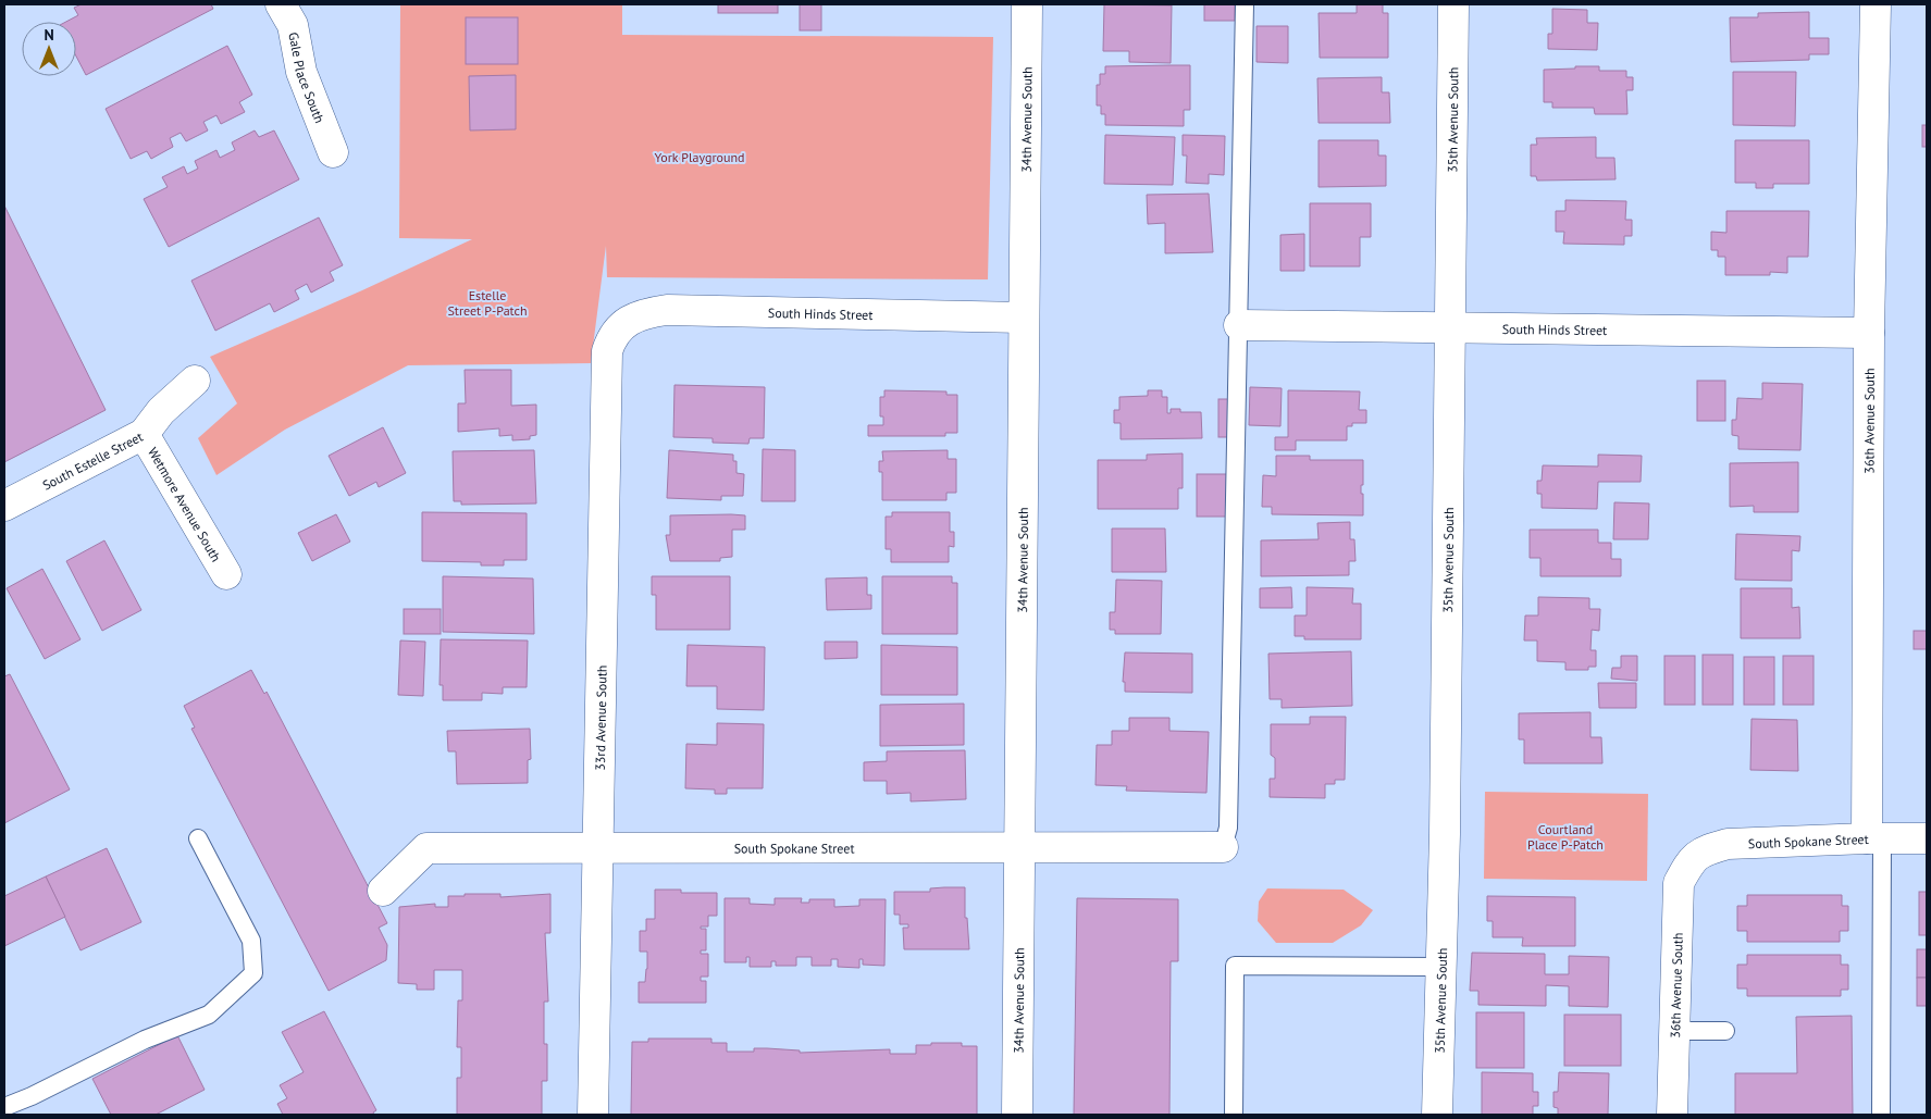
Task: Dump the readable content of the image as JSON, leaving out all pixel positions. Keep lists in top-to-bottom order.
{
  "streets": {
    "street": [
      "Gale Place South",
      "34th Avenue South",
      "35th Avenue South",
      "South Hinds Street",
      "36th Avenue South",
      "South Estelle Street",
      "Wetmore Avenue South",
      "33rd Avenue South",
      "South Spokane Street"
    ]
  },
  "crossings": [
    ["34th Avenue South", "South Hinds Street"],
    ["34th Avenue South", "South Spokane Street"],
    ["35th Avenue South", "South Hinds Street"],
    ["South Hinds Street", "36th Avenue South"],
    ["South Hinds Street", "33rd Avenue South"],
    ["36th Avenue South", "South Spokane Street"],
    ["South Estelle Street", "Wetmore Avenue South"],
    ["33rd Avenue South", "South Spokane Street"]
  ],
  "parks": ["York Playground", "Estelle Street P-Patch", "Courtland Place P-Patch"],
  "north": "top"
}
